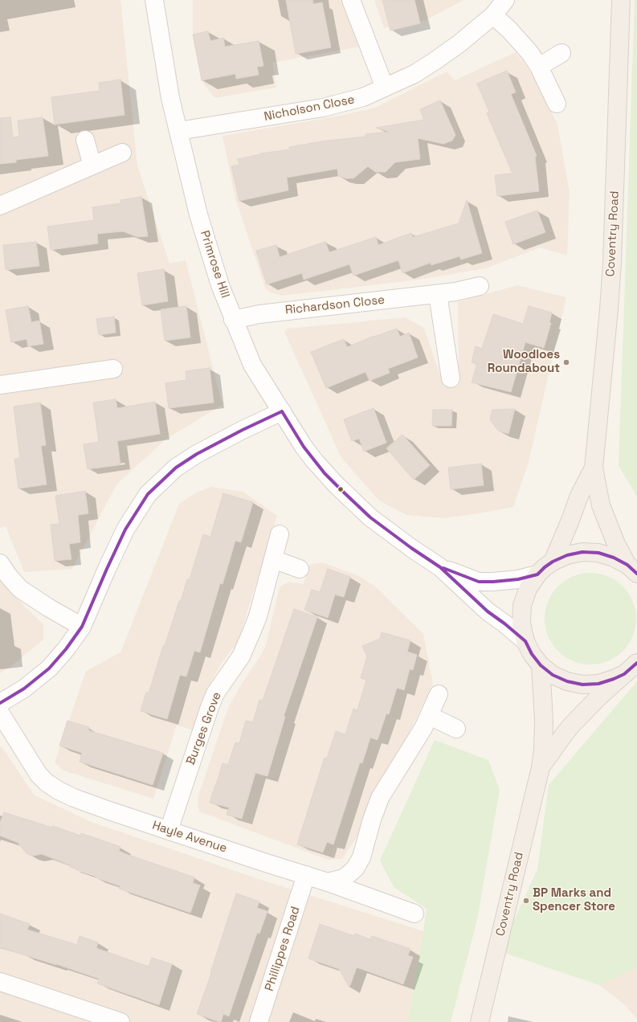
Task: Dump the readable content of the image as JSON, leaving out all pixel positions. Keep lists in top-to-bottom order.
{
  "streets": {
    "main road": ["Coventry Road"],
    "street": [
      "Nicholson Close",
      "Primrose Hill",
      "Richardson Close",
      "Burges Grove",
      "Hayle Avenue",
      "Phillippes Road"
    ]
  },
  "crossings": [
    ["Nicholson Close", "Primrose Hill"],
    ["Coventry Road", "Primrose Hill"],
    ["Primrose Hill", "Richardson Close"],
    ["Burges Grove", "Hayle Avenue"],
    ["Hayle Avenue", "Phillippes Road"]
  ],
  "places": ["Woodloes Roundabout", "BP Marks and Spencer Store"]
}
